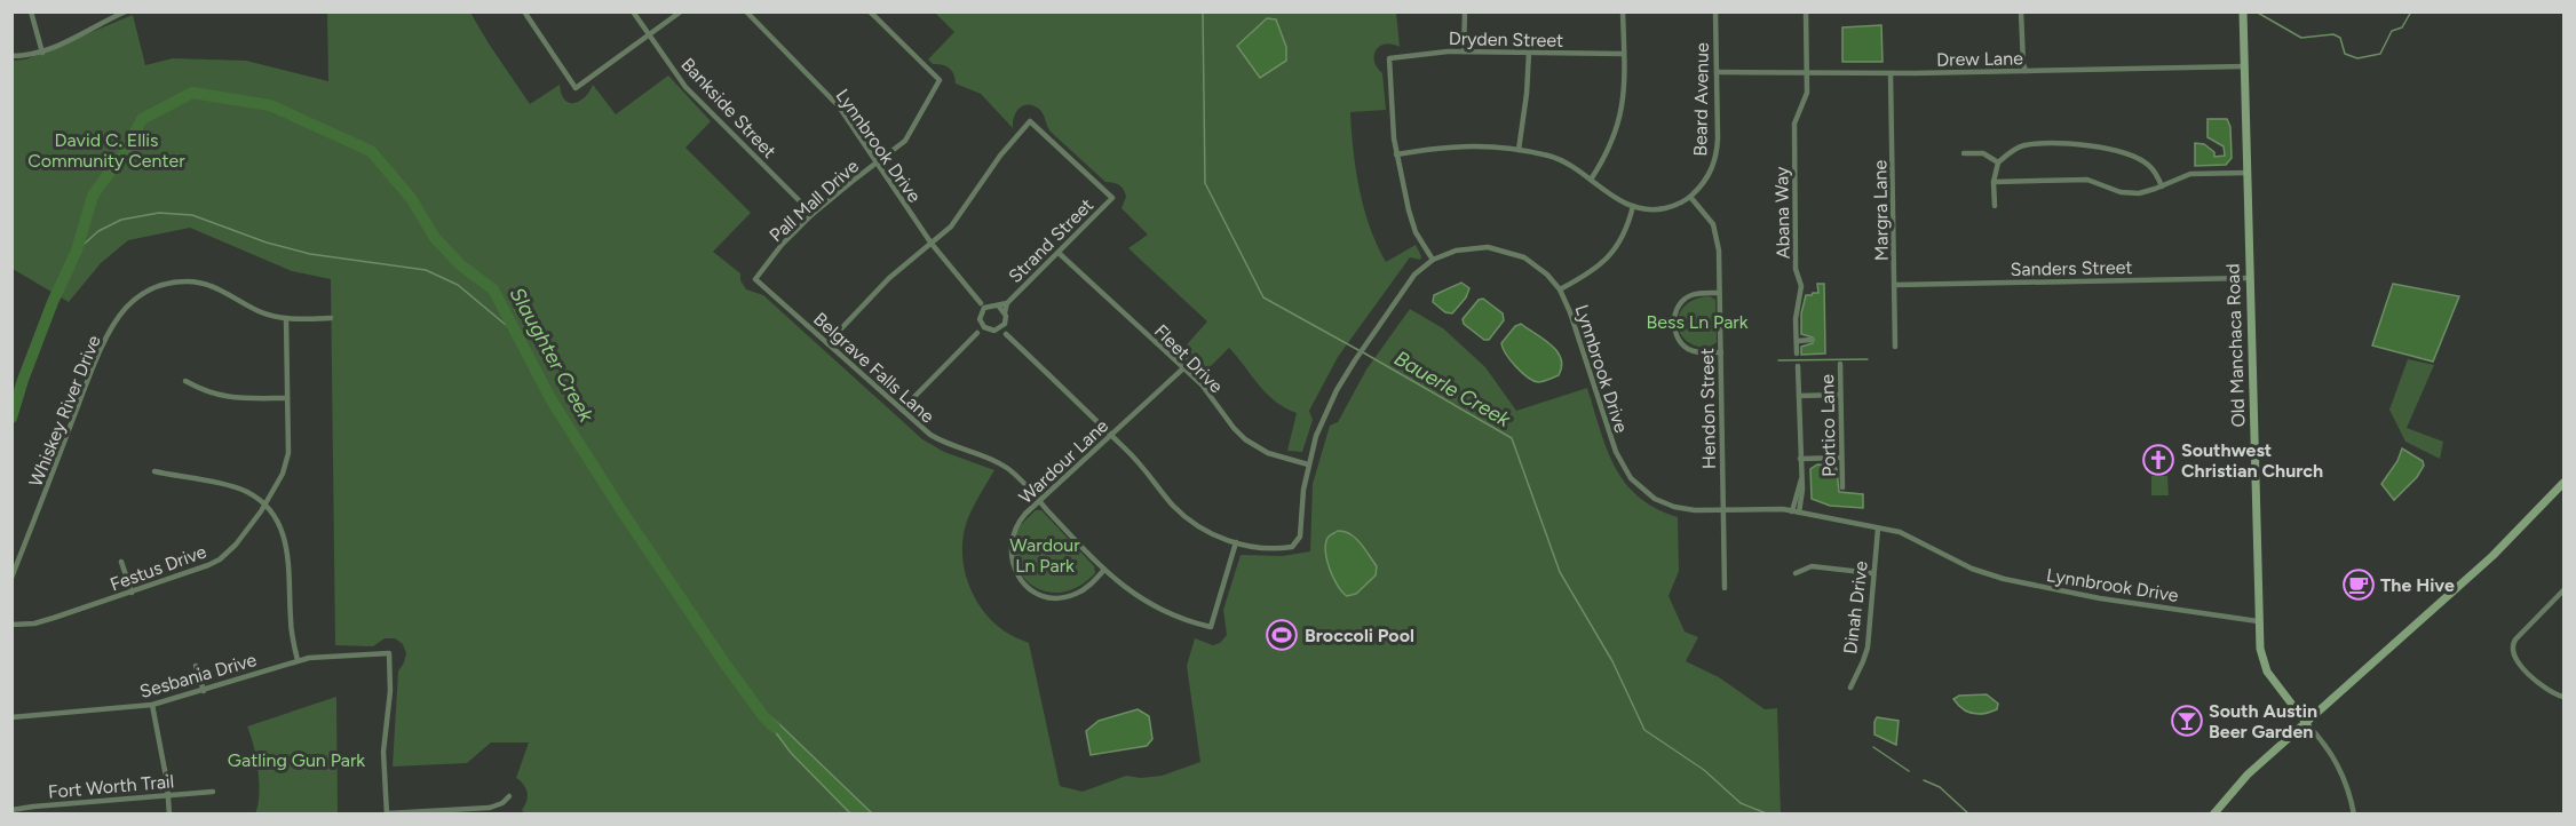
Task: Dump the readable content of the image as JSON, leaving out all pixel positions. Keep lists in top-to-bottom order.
{
  "streets": {
    "street": [
      "Dryden Street",
      "Drew Lane",
      "Beard Avenue",
      "Bankside Street",
      "Lynnbrook Drive",
      "Pall Mall Drive",
      "Margra Lane",
      "Abana Way",
      "Strand Street",
      "Sanders Street",
      "Old Manchaca Road",
      "Fleet Drive",
      "Belgrave Falls Lane",
      "Hendon Street",
      "Whiskey River Drive",
      "Portico Lane",
      "Wardour Lane",
      "Festus Drive",
      "Dinah Drive",
      "Sesbania Drive",
      "Fort Worth Trail"
    ]
  },
  "crossings": [
    ["Drew Lane", "Beard Avenue"],
    ["Drew Lane", "Margra Lane"],
    ["Drew Lane", "Abana Way"],
    ["Drew Lane", "Old Manchaca Road"],
    ["Beard Avenue", "Hendon Street"],
    ["Bankside Street", "Pall Mall Drive"],
    ["Lynnbrook Drive", "Pall Mall Drive"],
    ["Lynnbrook Drive", "Strand Street"],
    ["Lynnbrook Drive", "Old Manchaca Road"],
    ["Lynnbrook Drive", "Fleet Drive"],
    ["Lynnbrook Drive", "Belgrave Falls Lane"],
    ["Lynnbrook Drive", "Hendon Street"],
    ["Lynnbrook Drive", "Wardour Lane"],
    ["Lynnbrook Drive", "Dinah Drive"],
    ["Pall Mall Drive", "Belgrave Falls Lane"],
    ["Margra Lane", "Sanders Street"],
    ["Strand Street", "Fleet Drive"],
    ["Sanders Street", "Old Manchaca Road"],
    ["Fleet Drive", "Wardour Lane"],
    ["Belgrave Falls Lane", "Wardour Lane"],
    ["Whiskey River Drive", "Festus Drive"]
  ],
  "water": ["Slaughter Creek", "Bauerle Creek"],
  "parks": [
    "David C. Ellis Community Center",
    "Bess Ln Park",
    "Wardour Ln Park",
    "Gatling Gun Park"
  ],
  "places": {
    "church": ["Southwest Christian Church"],
    "cafe": ["The Hive"],
    "sports": ["Broccoli Pool"],
    "bar": ["South Austin Beer Garden"]
  }
}
